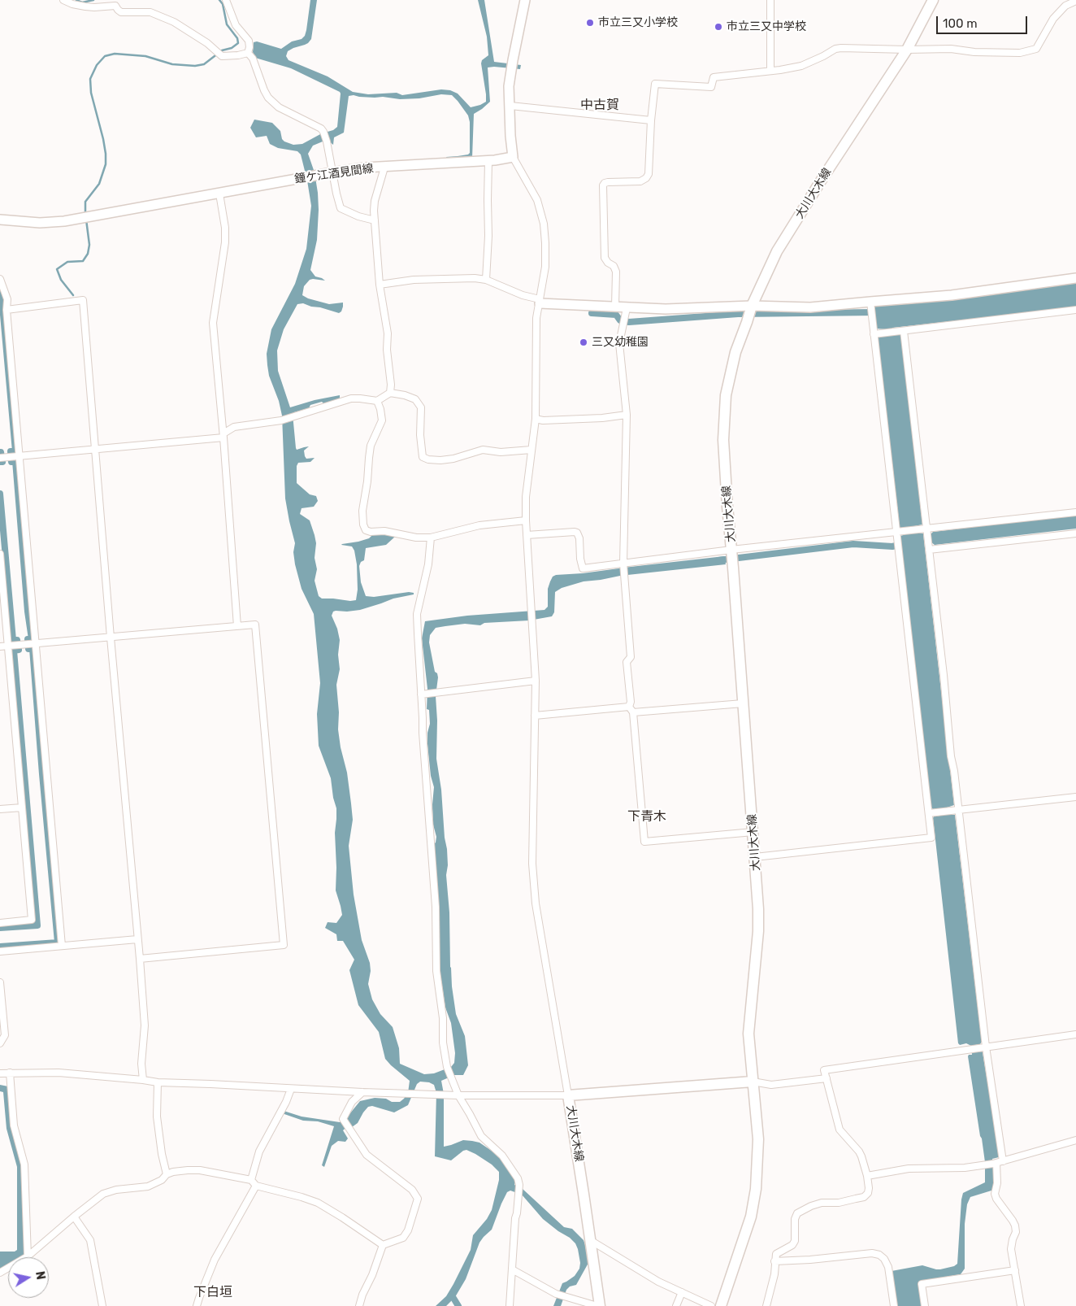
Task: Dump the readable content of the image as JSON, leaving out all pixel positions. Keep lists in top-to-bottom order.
{
  "streets": {
    "main road": ["鐘ケ江酒見間線", "大川大木線"]
  },
  "districts": ["中古賀", "下青木", "下白垣"],
  "places": ["市立三又小学校", "市立三又中学校", "三又幼稚園"],
  "scale_bar": "100 m",
  "north": "right"
}
